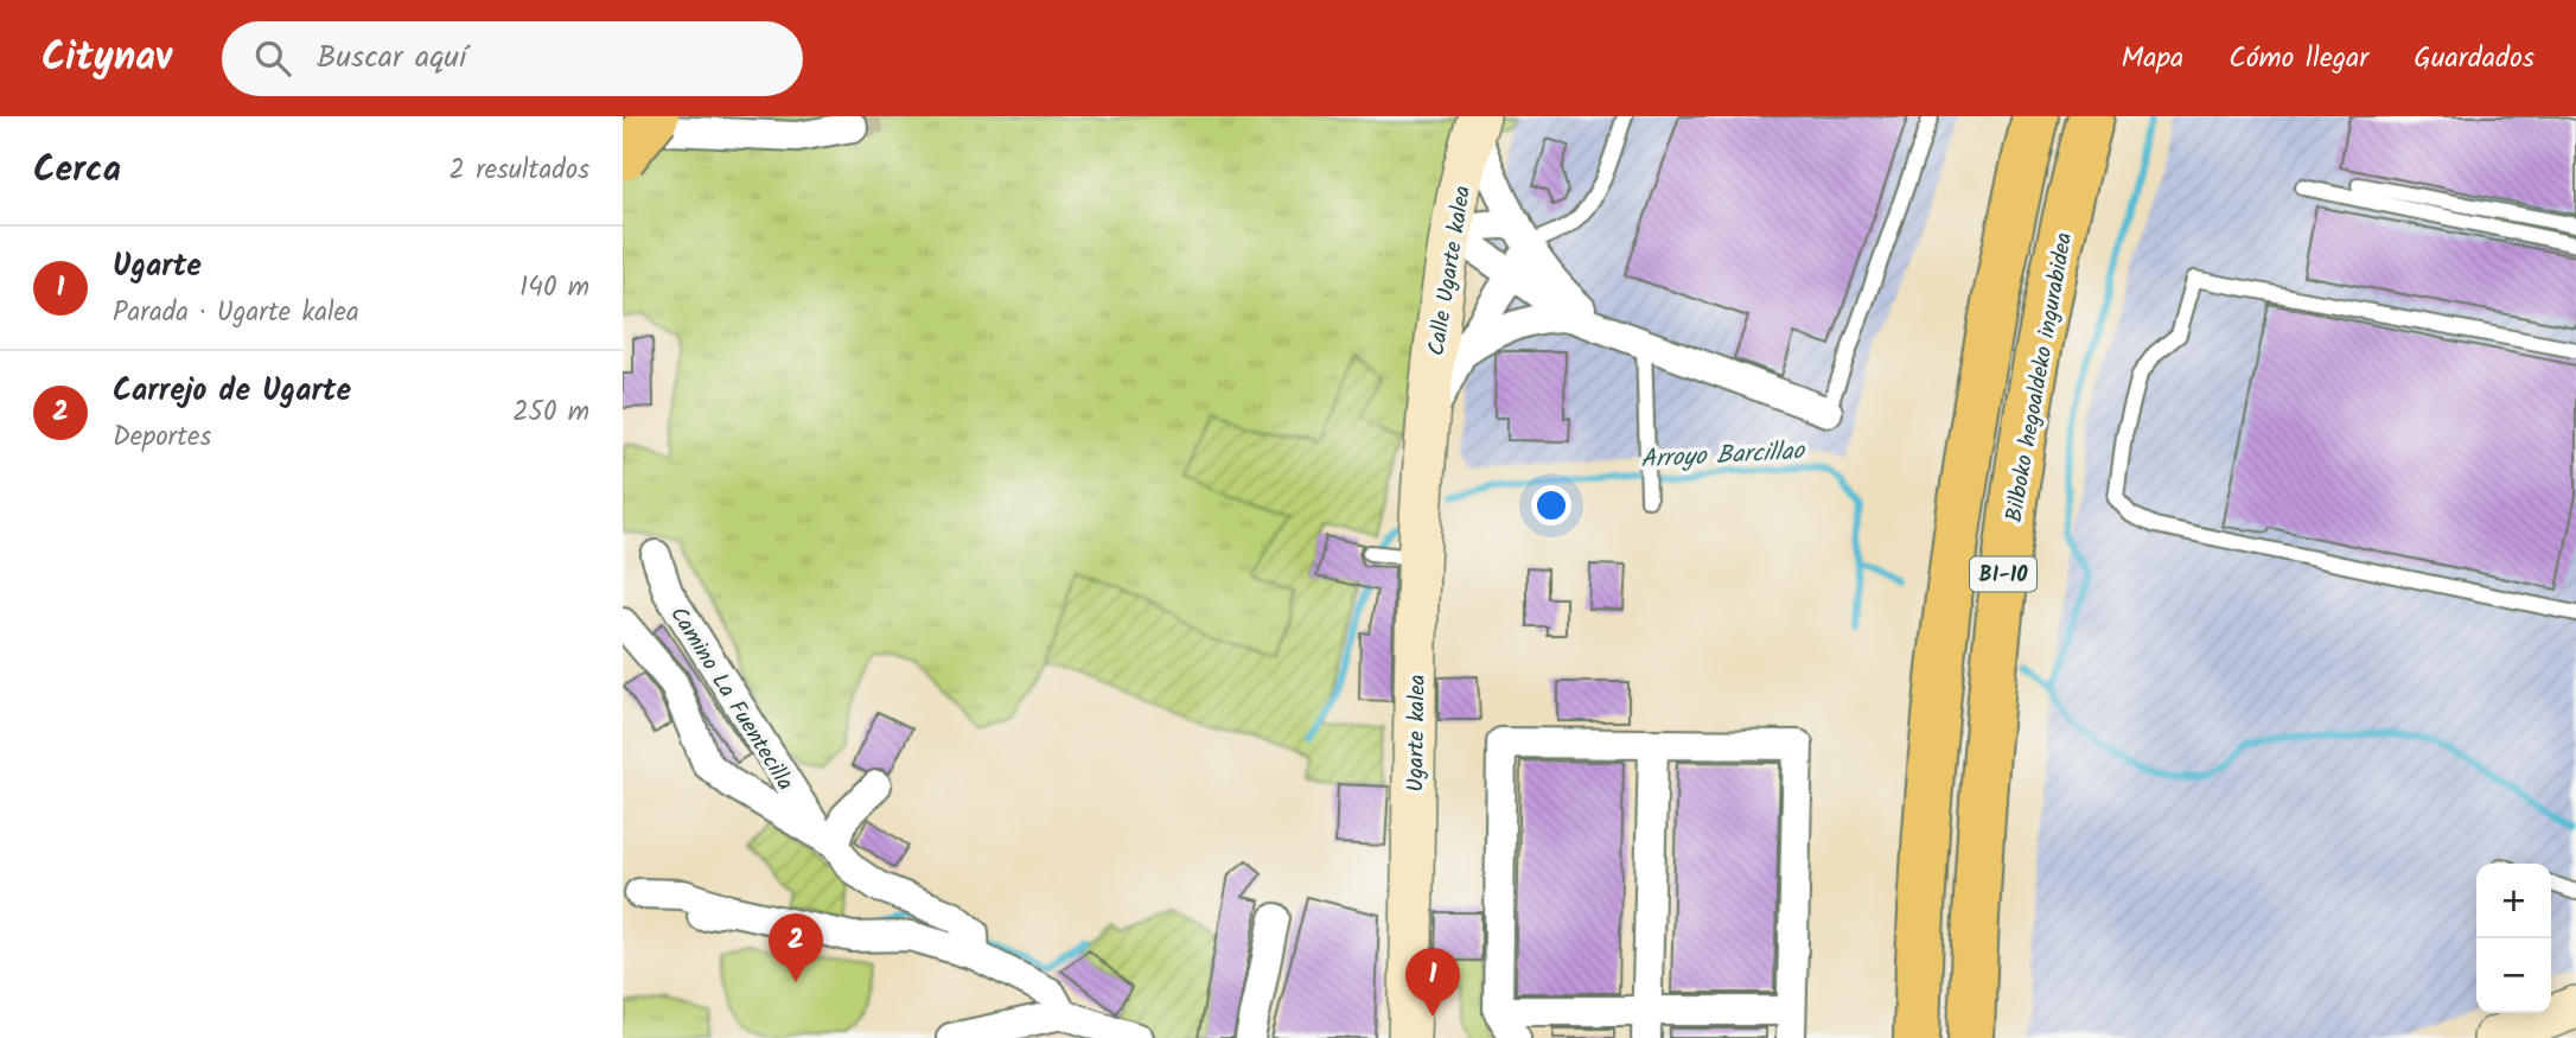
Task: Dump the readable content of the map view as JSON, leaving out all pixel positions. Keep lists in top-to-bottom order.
{
  "streets": {
    "highway": ["Bilboko hegoaldeko ingurabidea", "BI-10"],
    "street": ["Calle Ugarte kalea", "Camino La Fuentecilla", "Ugarte kalea"]
  },
  "crossings": [
    ["Calle Ugarte kalea", "Ugarte kalea"]
  ],
  "water": ["Arroyo Barcillao"],
  "page": {
    "header": "Citynav",
    "search": "Buscar aquí",
    "nav": ["Mapa", "Cómo llegar", "Guardados"],
    "heading": ["Cerca", "2 resultados"],
    "list": [
      {
        "mark": "1",
        "name": "Ugarte",
        "note": "Parada · Ugarte kalea",
        "value": "140 m"
      },
      {
        "mark": "2",
        "name": "Carrejo de Ugarte",
        "note": "Deportes",
        "value": "250 m"
      }
    ],
    "map_buttons": ["+", "−"],
    "pins": ["2", "1"]
  }
}
